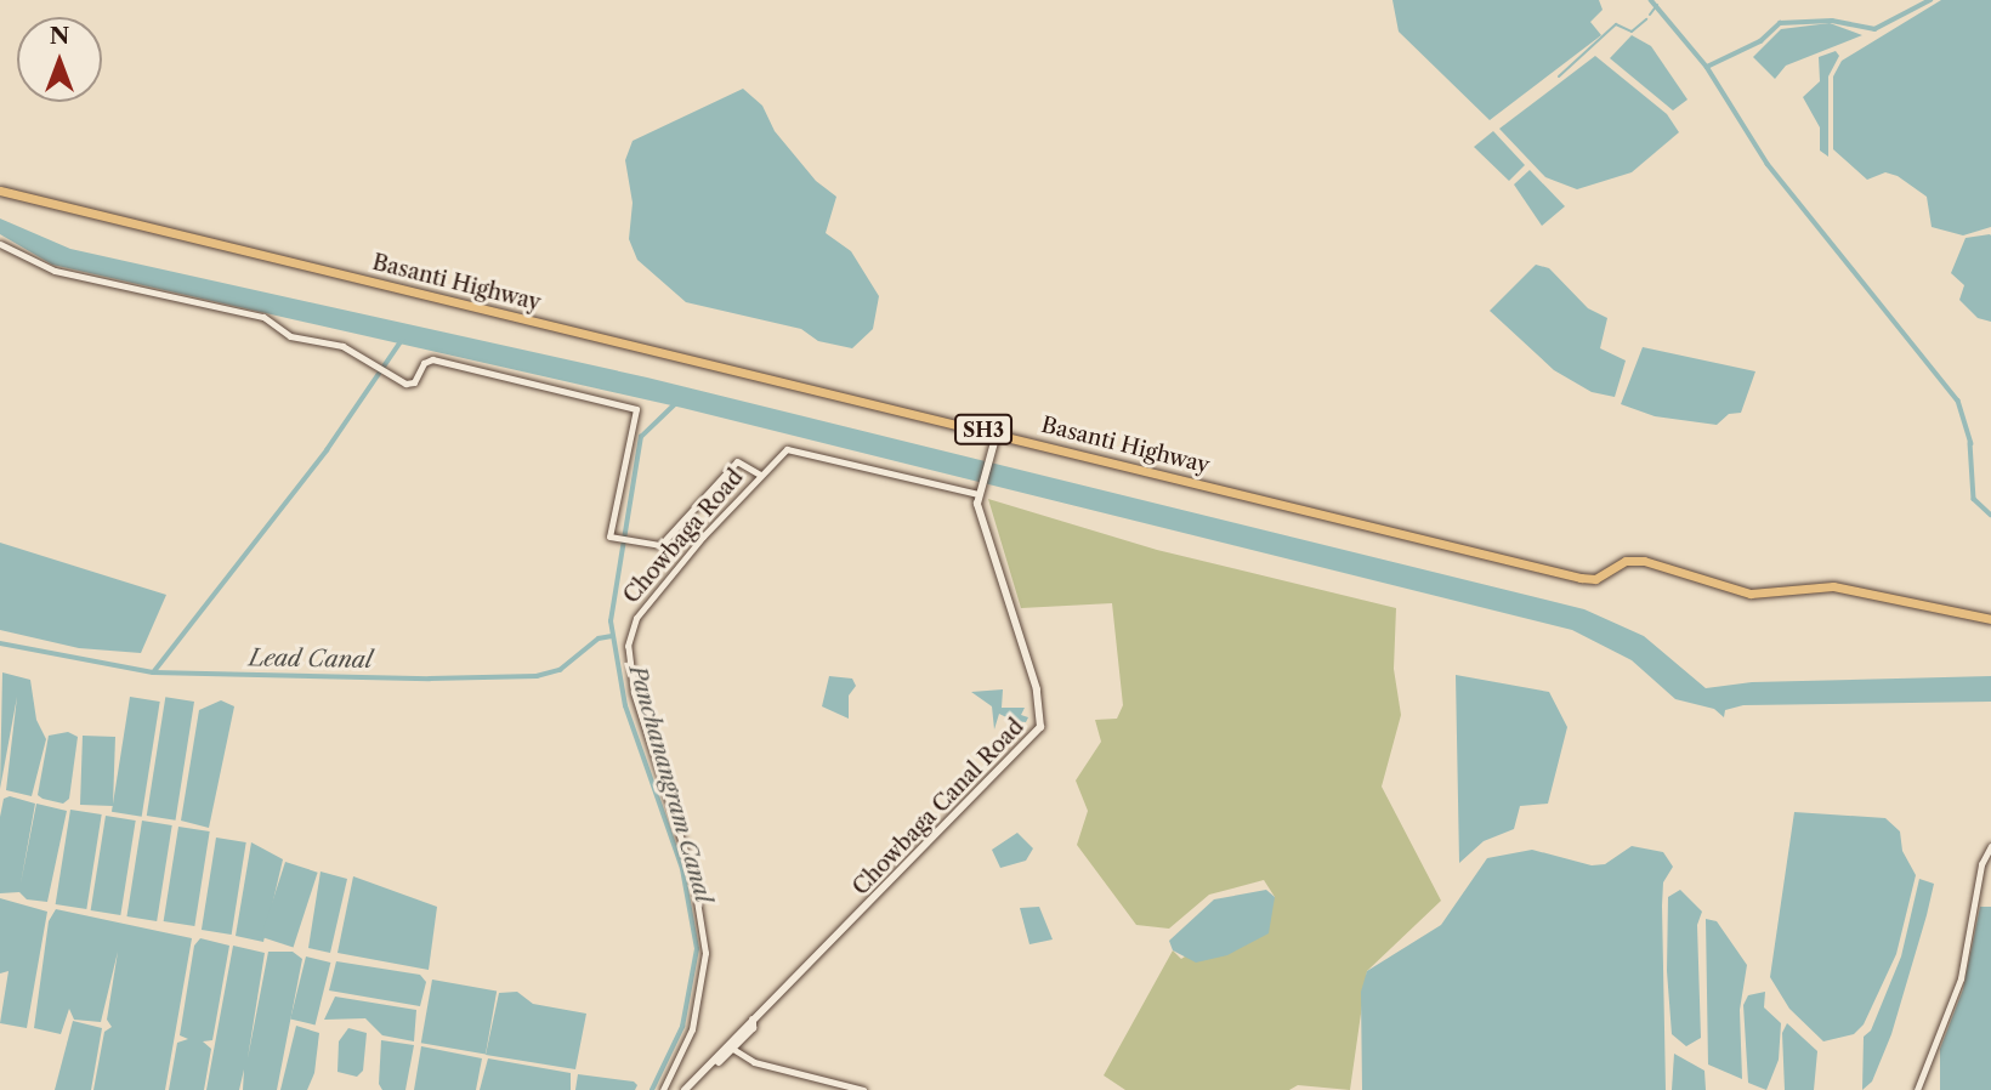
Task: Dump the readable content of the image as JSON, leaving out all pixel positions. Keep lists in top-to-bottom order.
{
  "streets": {
    "main road": ["Basanti Highway", "SH3", "Chowbaga Canal Road"],
    "street": ["Chowbaga Road"]
  },
  "crossings": [
    ["Chowbaga Road", "Chowbaga Canal Road"]
  ],
  "water": ["Lead Canal", "Panchanangram Canal"],
  "north": "top"
}
